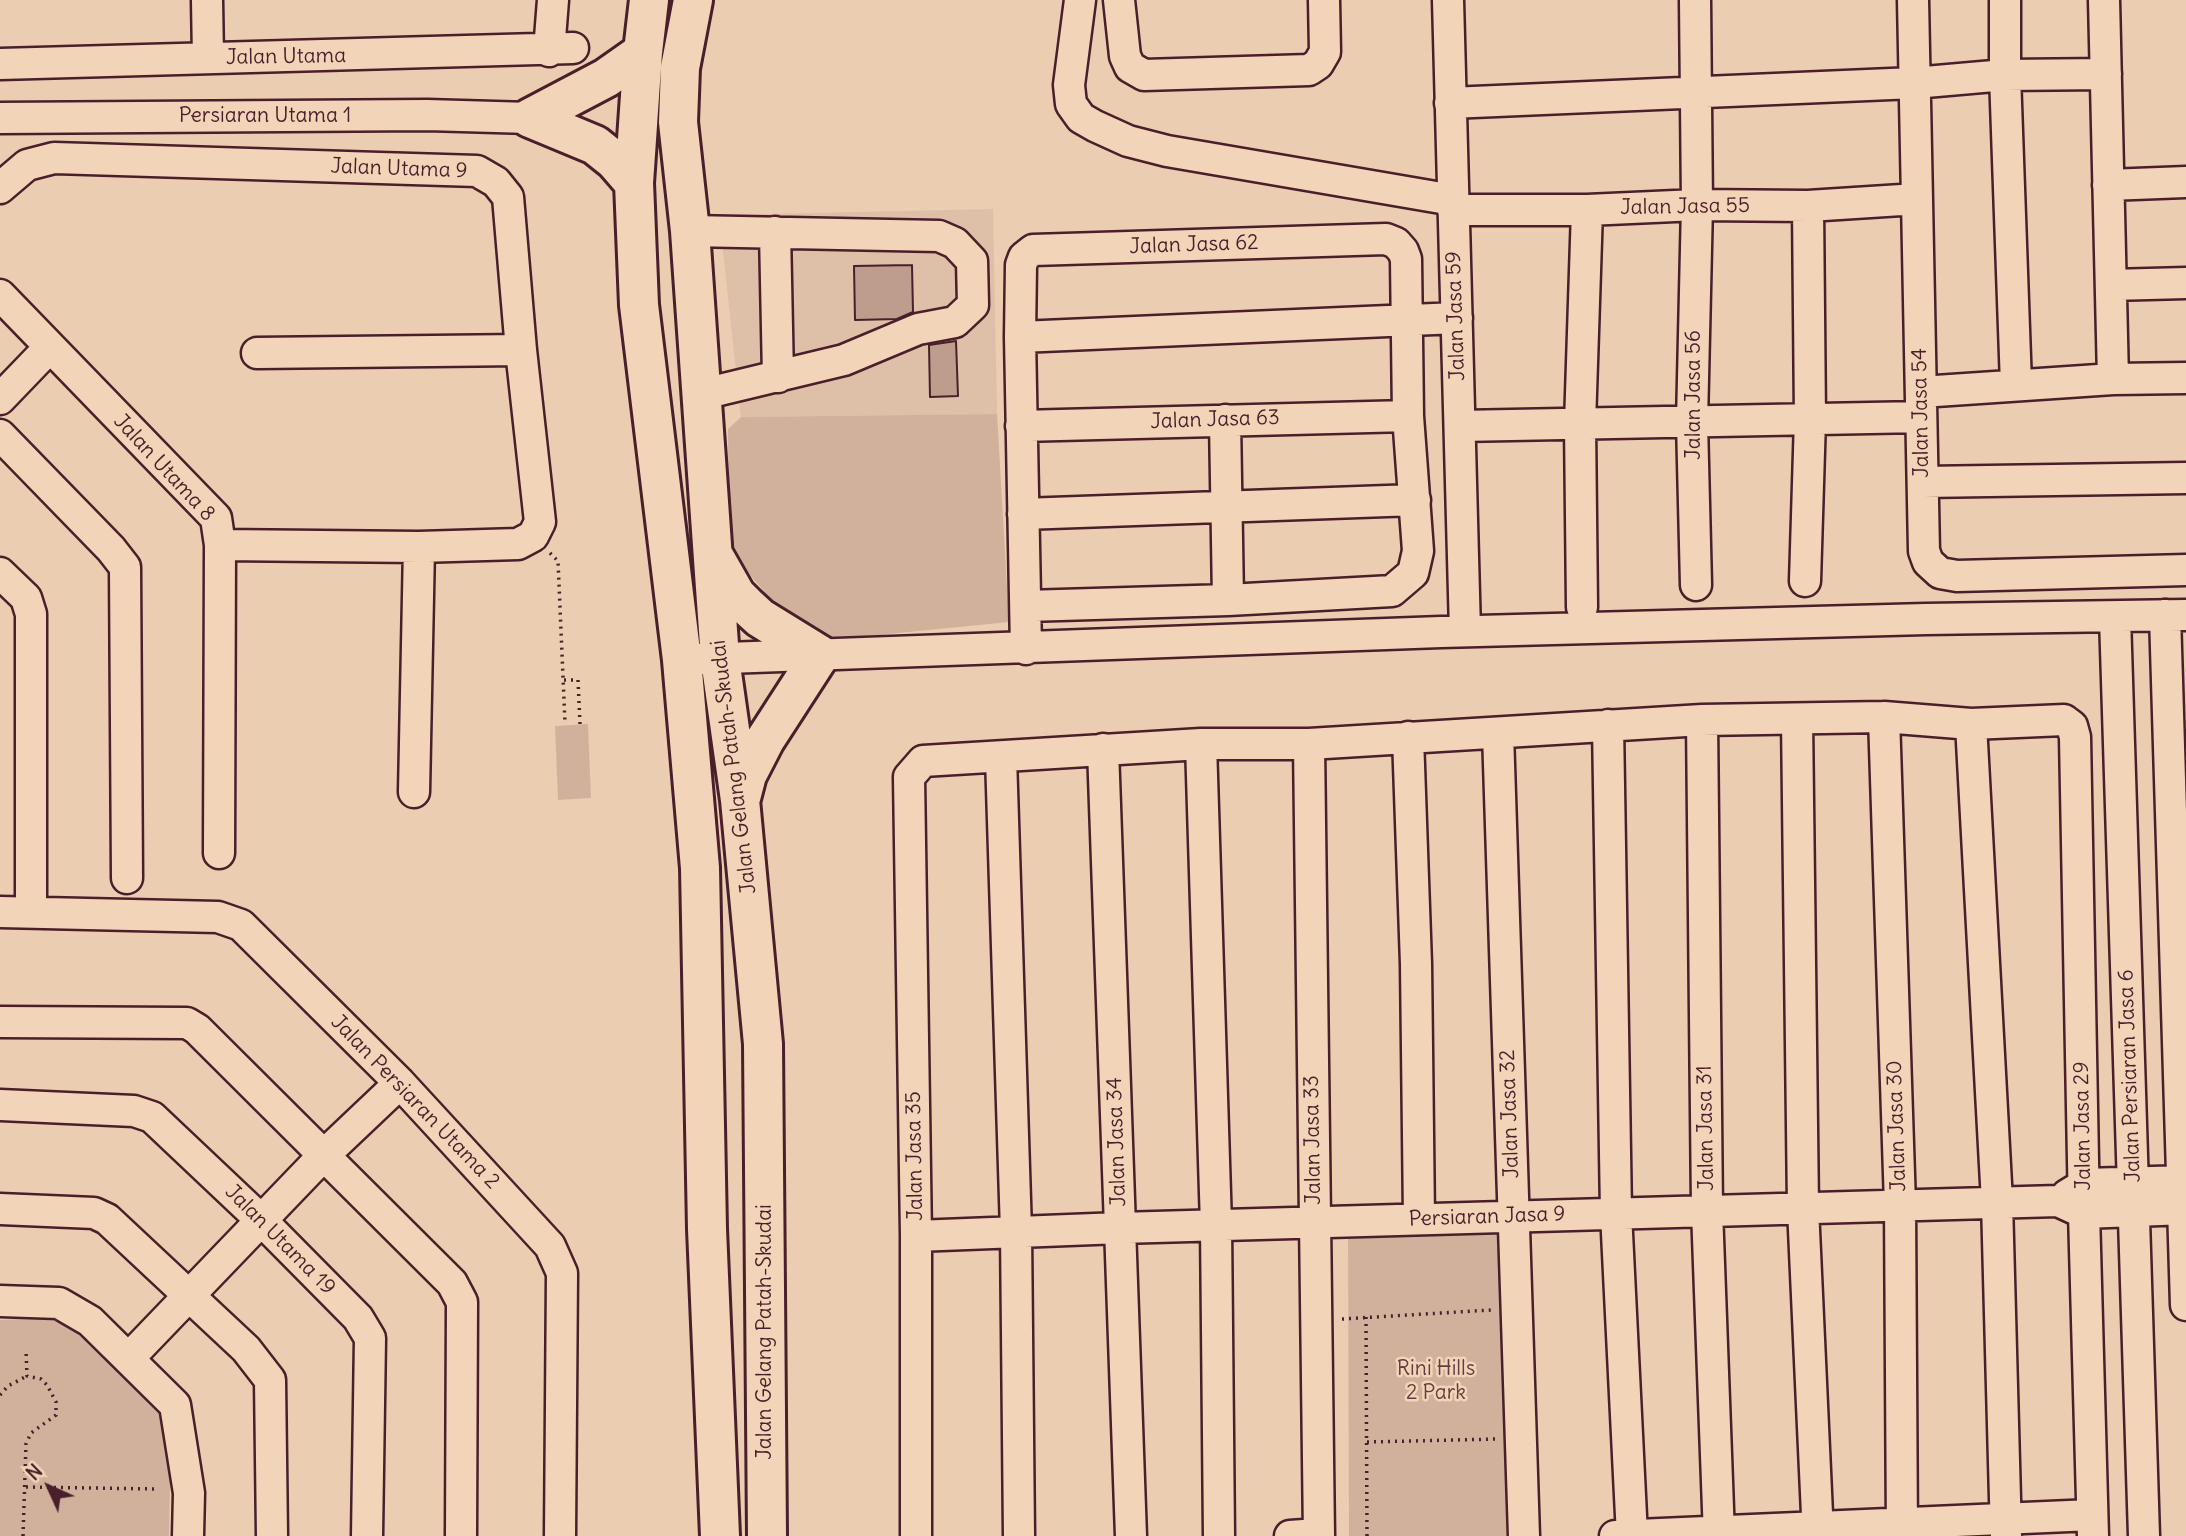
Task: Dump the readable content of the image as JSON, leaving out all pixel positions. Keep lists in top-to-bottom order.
{
  "streets": {
    "main road": ["Jalan Gelang Patah-Skudai"],
    "street": [
      "Jalan Utama",
      "Persiaran Utama 1",
      "Jalan Utama 9",
      "Jalan Jasa 55",
      "Jalan Jasa 62",
      "Jalan Jasa 59",
      "Jalan Jasa 56",
      "Jalan Jasa 54",
      "Jalan Jasa 63",
      "Jalan Utama 8",
      "Jalan Persiaran Jasa 6",
      "Jalan Persiaran Utama 2",
      "Jalan Jasa 32",
      "Jalan Jasa 30",
      "Jalan Jasa 29",
      "Jalan Jasa 31",
      "Jalan Jasa 33",
      "Jalan Jasa 34",
      "Jalan Jasa 35",
      "Persiaran Jasa 9",
      "Jalan Utama 19"
    ]
  },
  "crossings": [
    ["Jalan Jasa 55", "Jalan Jasa 59"],
    ["Jalan Jasa 55", "Jalan Jasa 56"],
    ["Jalan Jasa 55", "Jalan Jasa 54"],
    ["Jalan Jasa 62", "Jalan Jasa 63"],
    ["Jalan Persiaran Jasa 6", "Persiaran Jasa 9"],
    ["Jalan Jasa 32", "Persiaran Jasa 9"],
    ["Jalan Jasa 30", "Persiaran Jasa 9"],
    ["Jalan Jasa 29", "Persiaran Jasa 9"],
    ["Jalan Jasa 31", "Persiaran Jasa 9"],
    ["Jalan Jasa 33", "Persiaran Jasa 9"],
    ["Jalan Jasa 34", "Persiaran Jasa 9"],
    ["Jalan Jasa 35", "Persiaran Jasa 9"]
  ],
  "parks": ["Rini Hills 2 Park"],
  "north": "top left"
}
